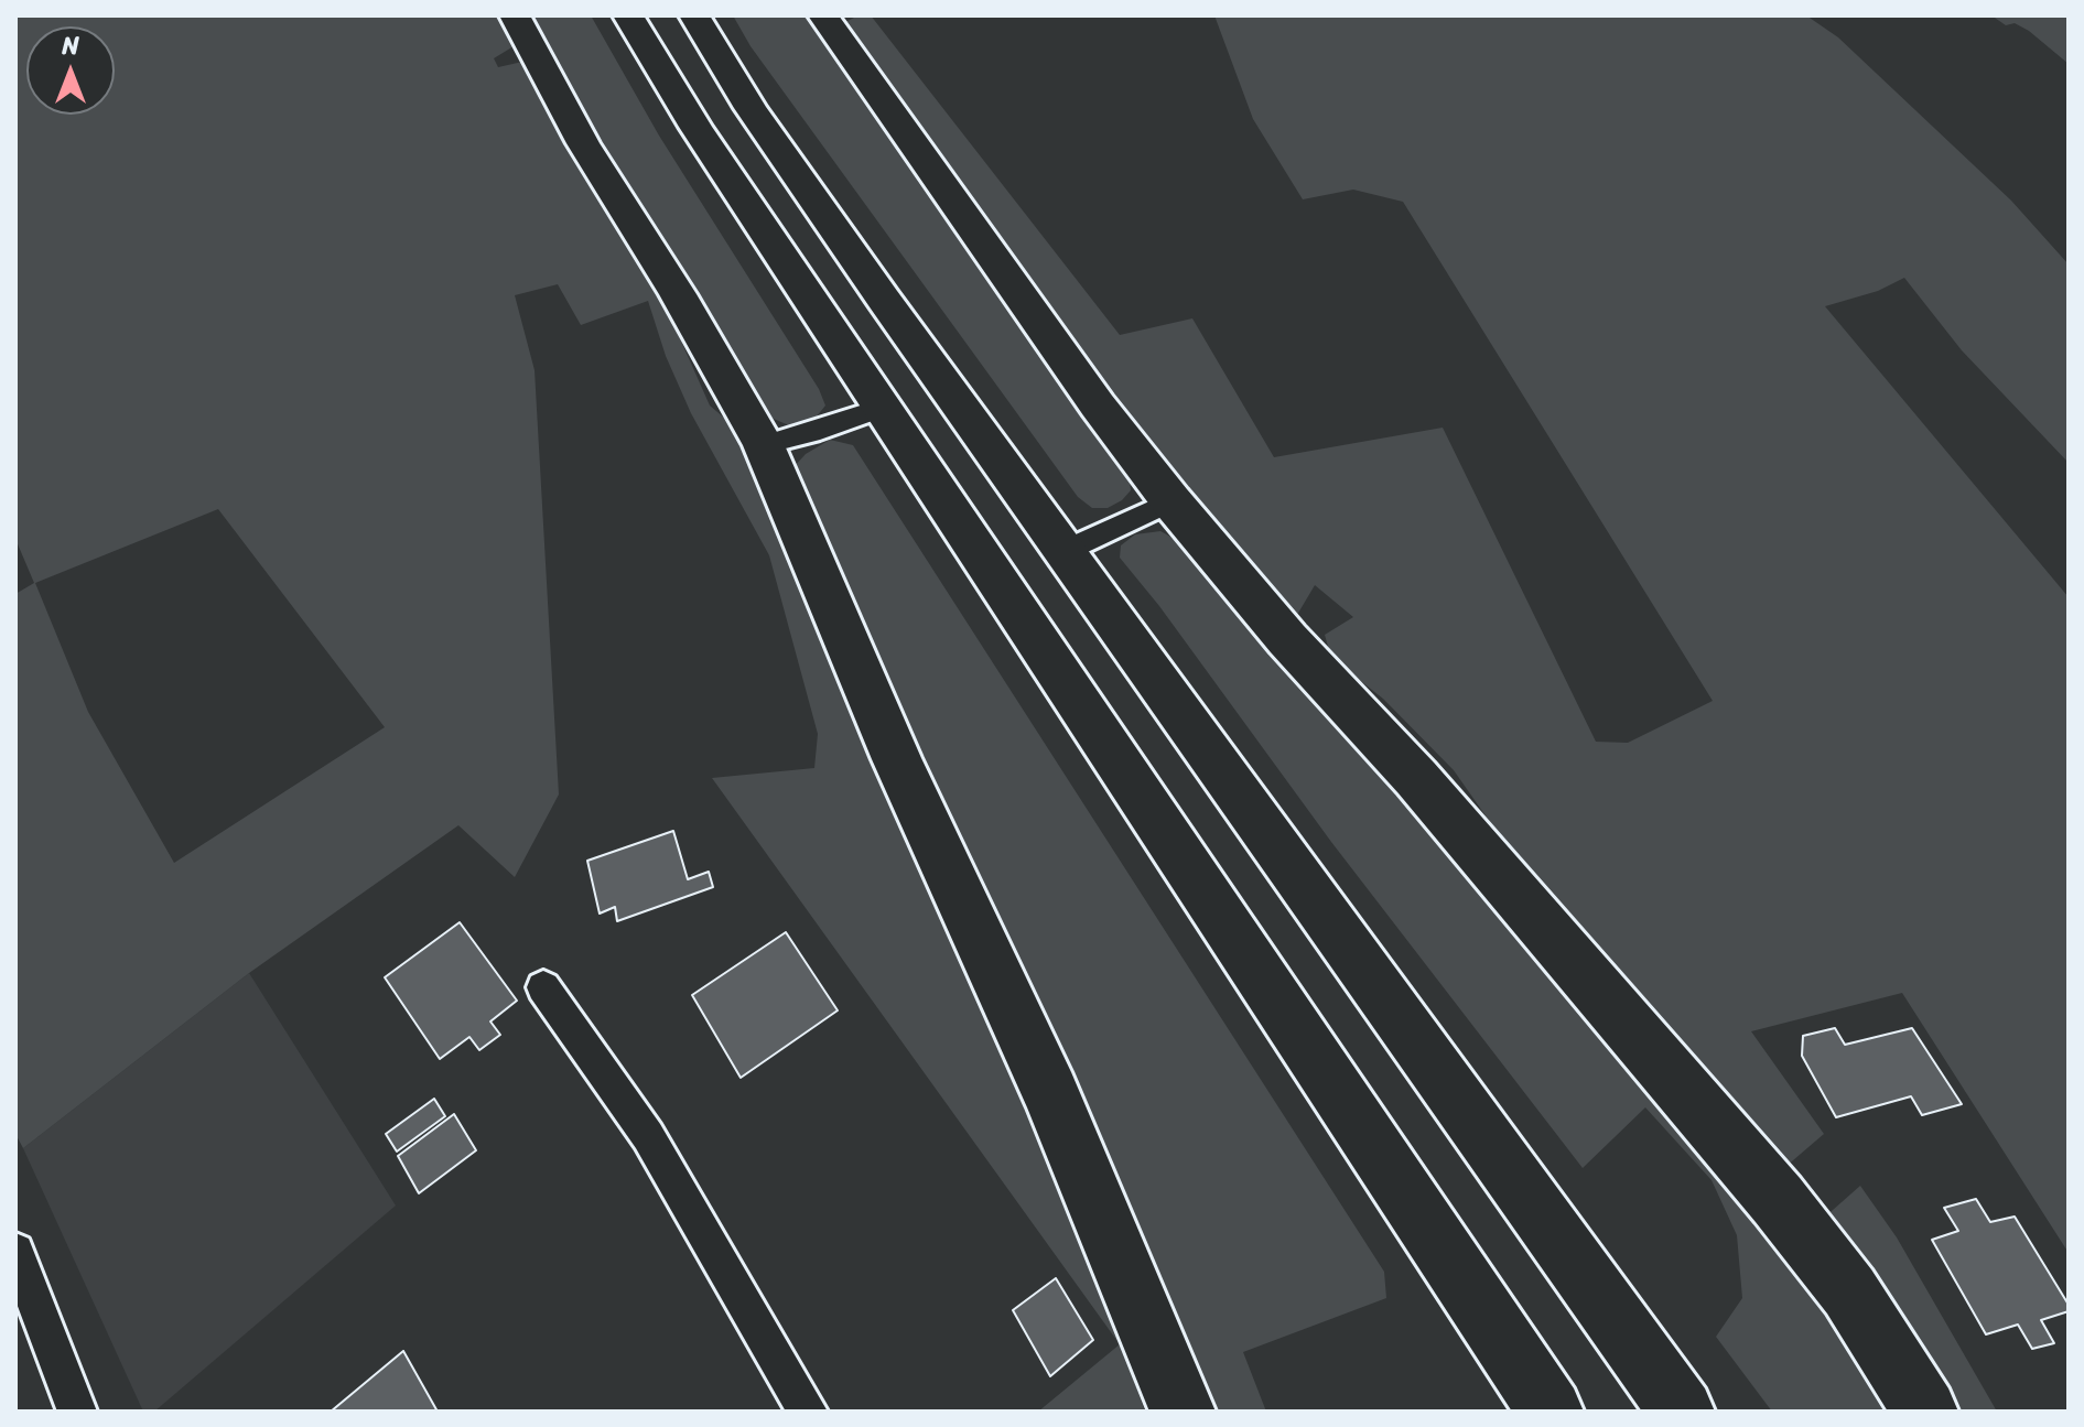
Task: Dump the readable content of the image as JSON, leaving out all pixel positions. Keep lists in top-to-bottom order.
{
  "north": "top"
}
